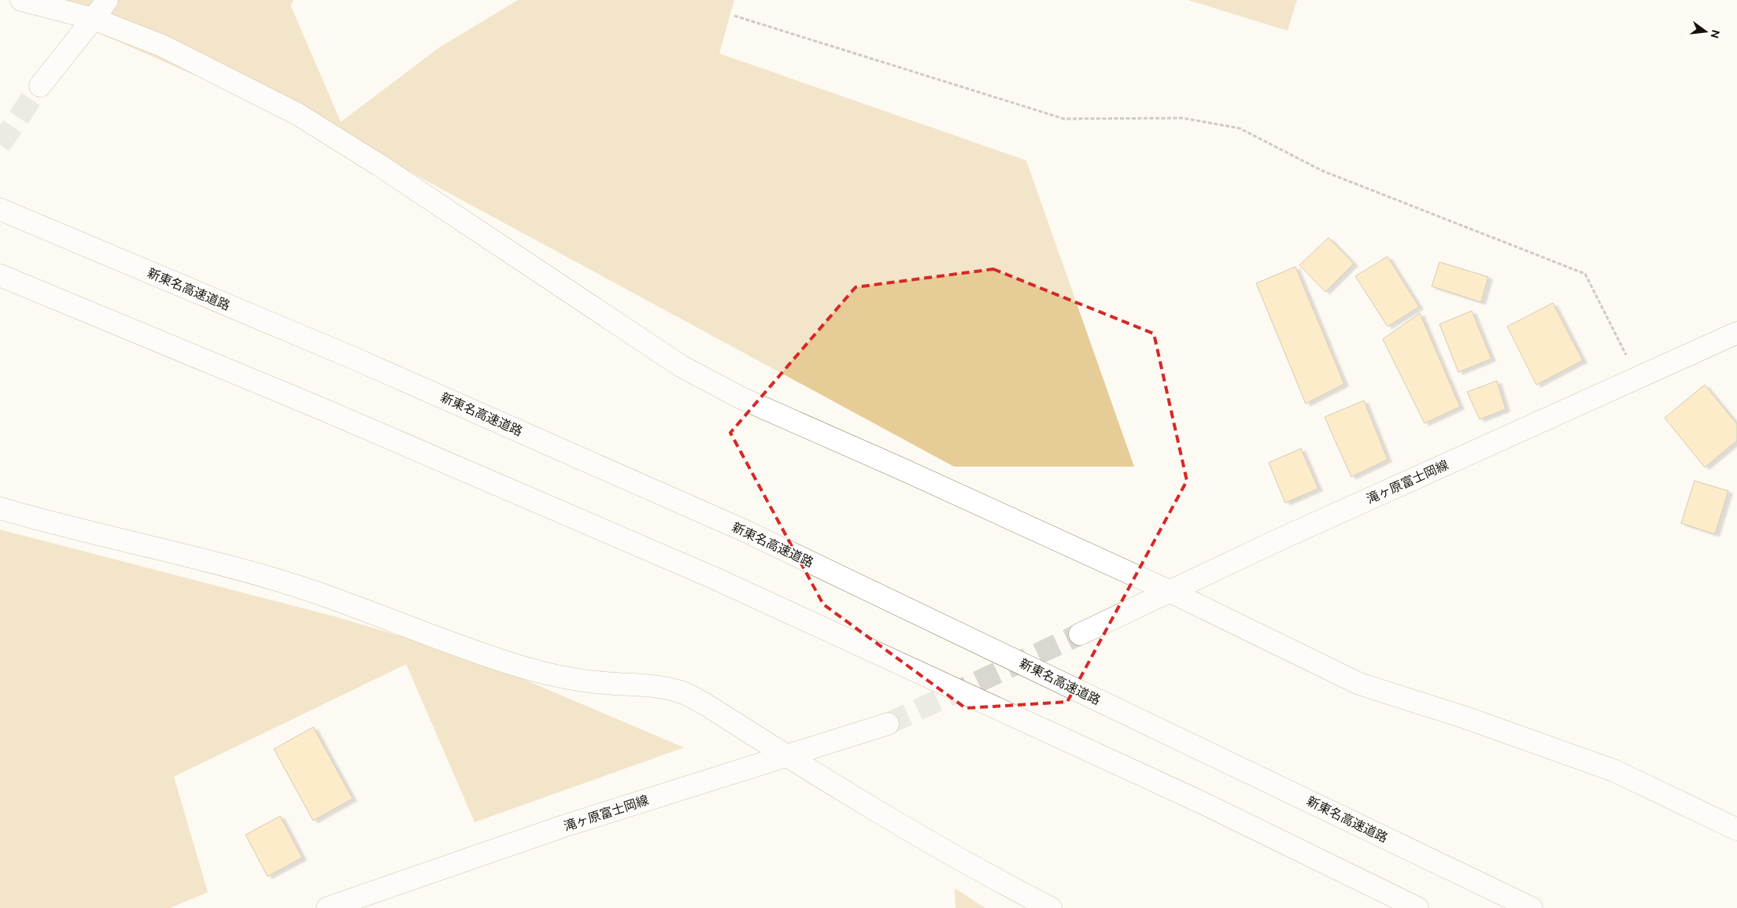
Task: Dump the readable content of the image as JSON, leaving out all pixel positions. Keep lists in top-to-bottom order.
{
  "streets": {
    "main road": ["新東名高速道路", "滝ヶ原富士岡線"]
  },
  "north": "right"
}
